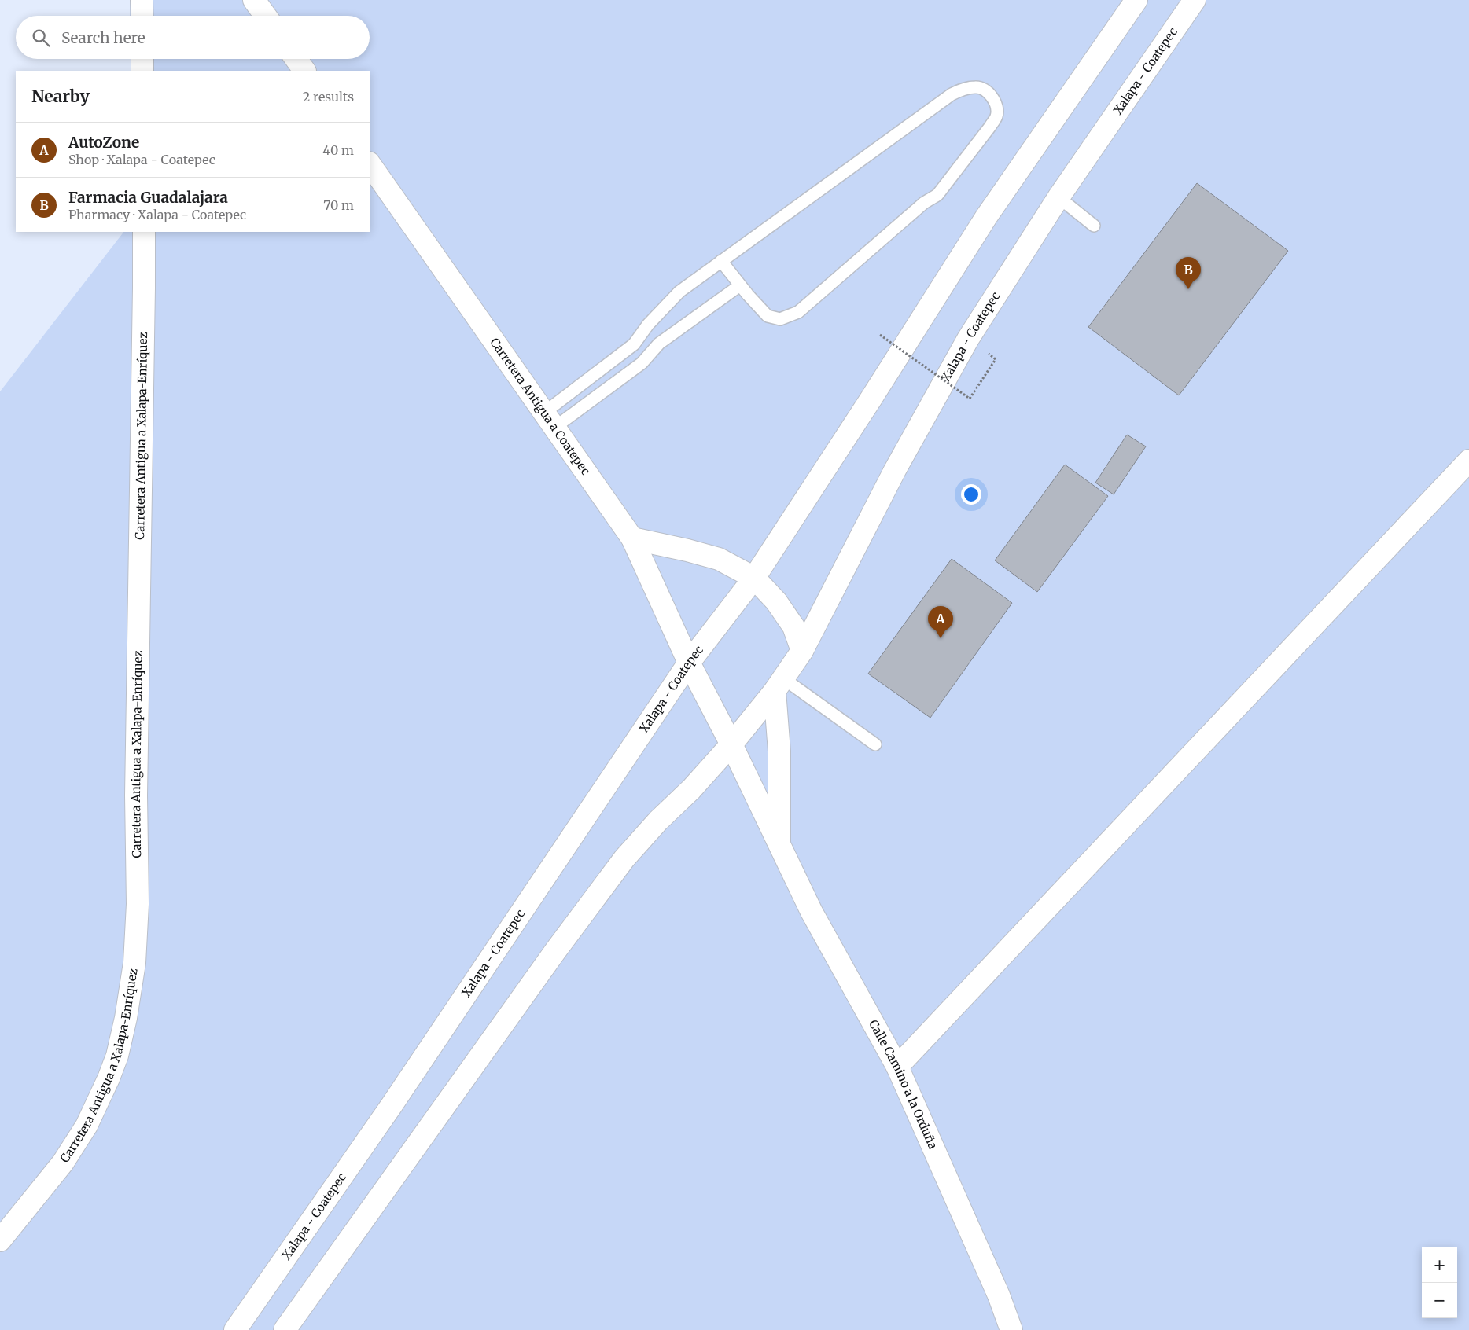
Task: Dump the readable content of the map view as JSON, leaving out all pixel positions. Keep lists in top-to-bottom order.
{
  "streets": {
    "main road": [
      "Xalapa - Coatepec",
      "Carretera Antigua a Coatepec",
      "Carretera Antigua a Xalapa-Enríquez",
      "Calle Camino a la Orduña"
    ]
  },
  "crossings": [
    ["Xalapa - Coatepec", "Carretera Antigua a Coatepec"],
    ["Xalapa - Coatepec", "Calle Camino a la Orduña"],
    ["Carretera Antigua a Coatepec", "Calle Camino a la Orduña"]
  ],
  "page": {
    "search": "Search here",
    "heading": ["Nearby", "2 results"],
    "list": [
      {
        "mark": "A",
        "name": "AutoZone",
        "note": "Shop · Xalapa - Coatepec",
        "value": "40 m"
      },
      {
        "mark": "B",
        "name": "Farmacia Guadalajara",
        "note": "Pharmacy · Xalapa - Coatepec",
        "value": "70 m"
      }
    ],
    "pins": ["B", "A"],
    "map_buttons": ["+", "−"]
  }
}
